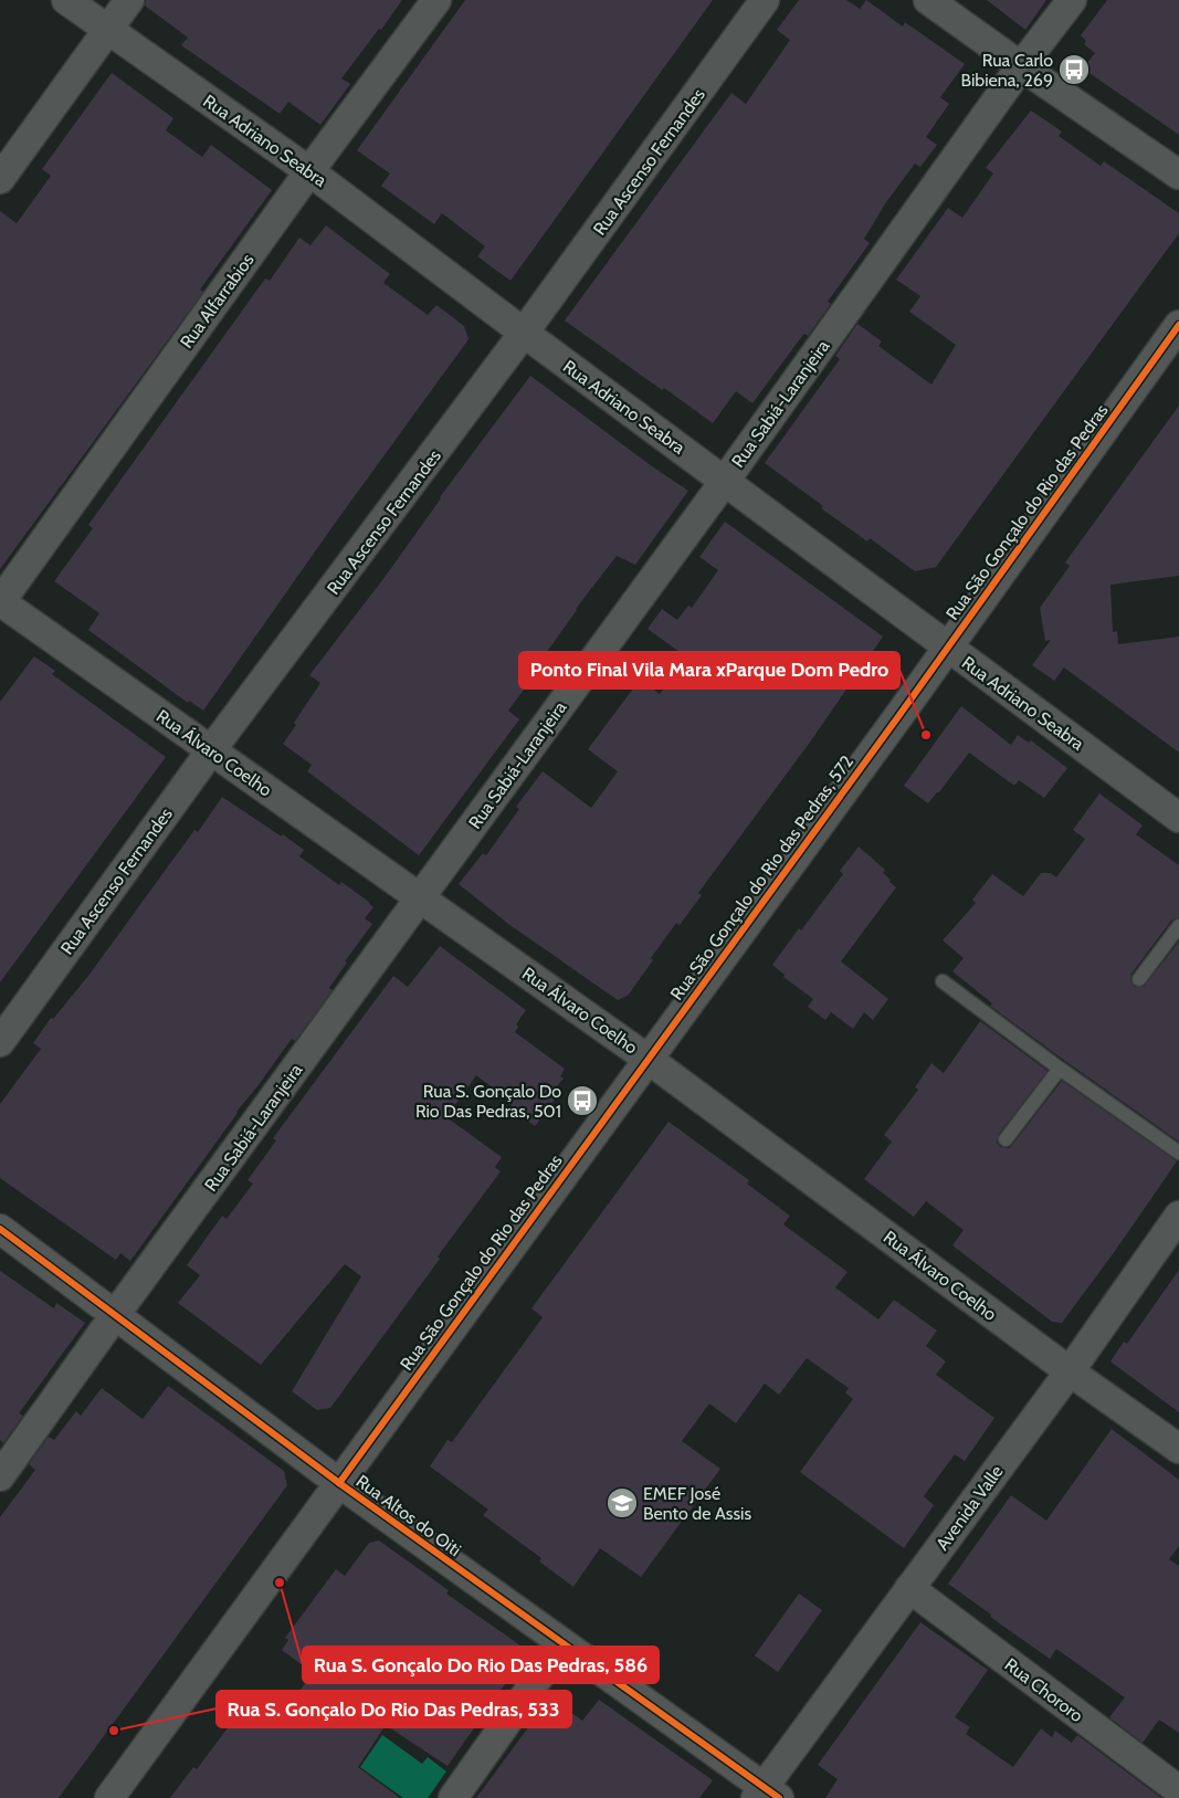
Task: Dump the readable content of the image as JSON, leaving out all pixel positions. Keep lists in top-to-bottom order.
{
  "streets": {
    "street": [
      "Rua Adriano Seabra",
      "Rua Ascenso Fernandes",
      "Rua Alfarrabios",
      "Rua Sabiá-Laranjeira",
      "Rua São Gonçalo do Rio das Pedras",
      "Rua Álvaro Coelho",
      "Rua São Gonçalo do Rio das Pedras, 572",
      "Avenida Valle",
      "Rua Altos do Oiti",
      "Rua Chororo"
    ]
  },
  "crossings": [
    ["Rua Adriano Seabra", "Rua Ascenso Fernandes"],
    ["Rua Adriano Seabra", "Rua Alfarrabios"],
    ["Rua Adriano Seabra", "Rua Sabiá-Laranjeira"],
    ["Rua Adriano Seabra", "Rua São Gonçalo do Rio das Pedras"],
    ["Rua Ascenso Fernandes", "Rua Álvaro Coelho"],
    ["Rua Alfarrabios", "Rua Álvaro Coelho"],
    ["Rua Sabiá-Laranjeira", "Rua Álvaro Coelho"],
    ["Rua Sabiá-Laranjeira", "Rua Altos do Oiti"],
    ["Rua São Gonçalo do Rio das Pedras", "Rua Álvaro Coelho"],
    ["Rua São Gonçalo do Rio das Pedras", "Rua São Gonçalo do Rio das Pedras, 572"],
    ["Rua São Gonçalo do Rio das Pedras", "Rua Altos do Oiti"],
    ["Rua Álvaro Coelho", "Rua São Gonçalo do Rio das Pedras, 572"],
    ["Rua Álvaro Coelho", "Avenida Valle"],
    ["Avenida Valle", "Rua Altos do Oiti"],
    ["Avenida Valle", "Rua Chororo"]
  ],
  "places": {
    "bus stop": ["Rua Carlo Bibiena, 269", "Rua S. Gonçalo Do Rio Das Pedras, 501"],
    "other": ["Ponto Final Vila Mara xParque Dom Pedro", "Rua S. Gonçalo Do Rio Das Pedras, 586", "Rua S. Gonçalo Do Rio Das Pedras, 533"],
    "school or university": ["EMEF José Bento de Assis"]
  }
}
